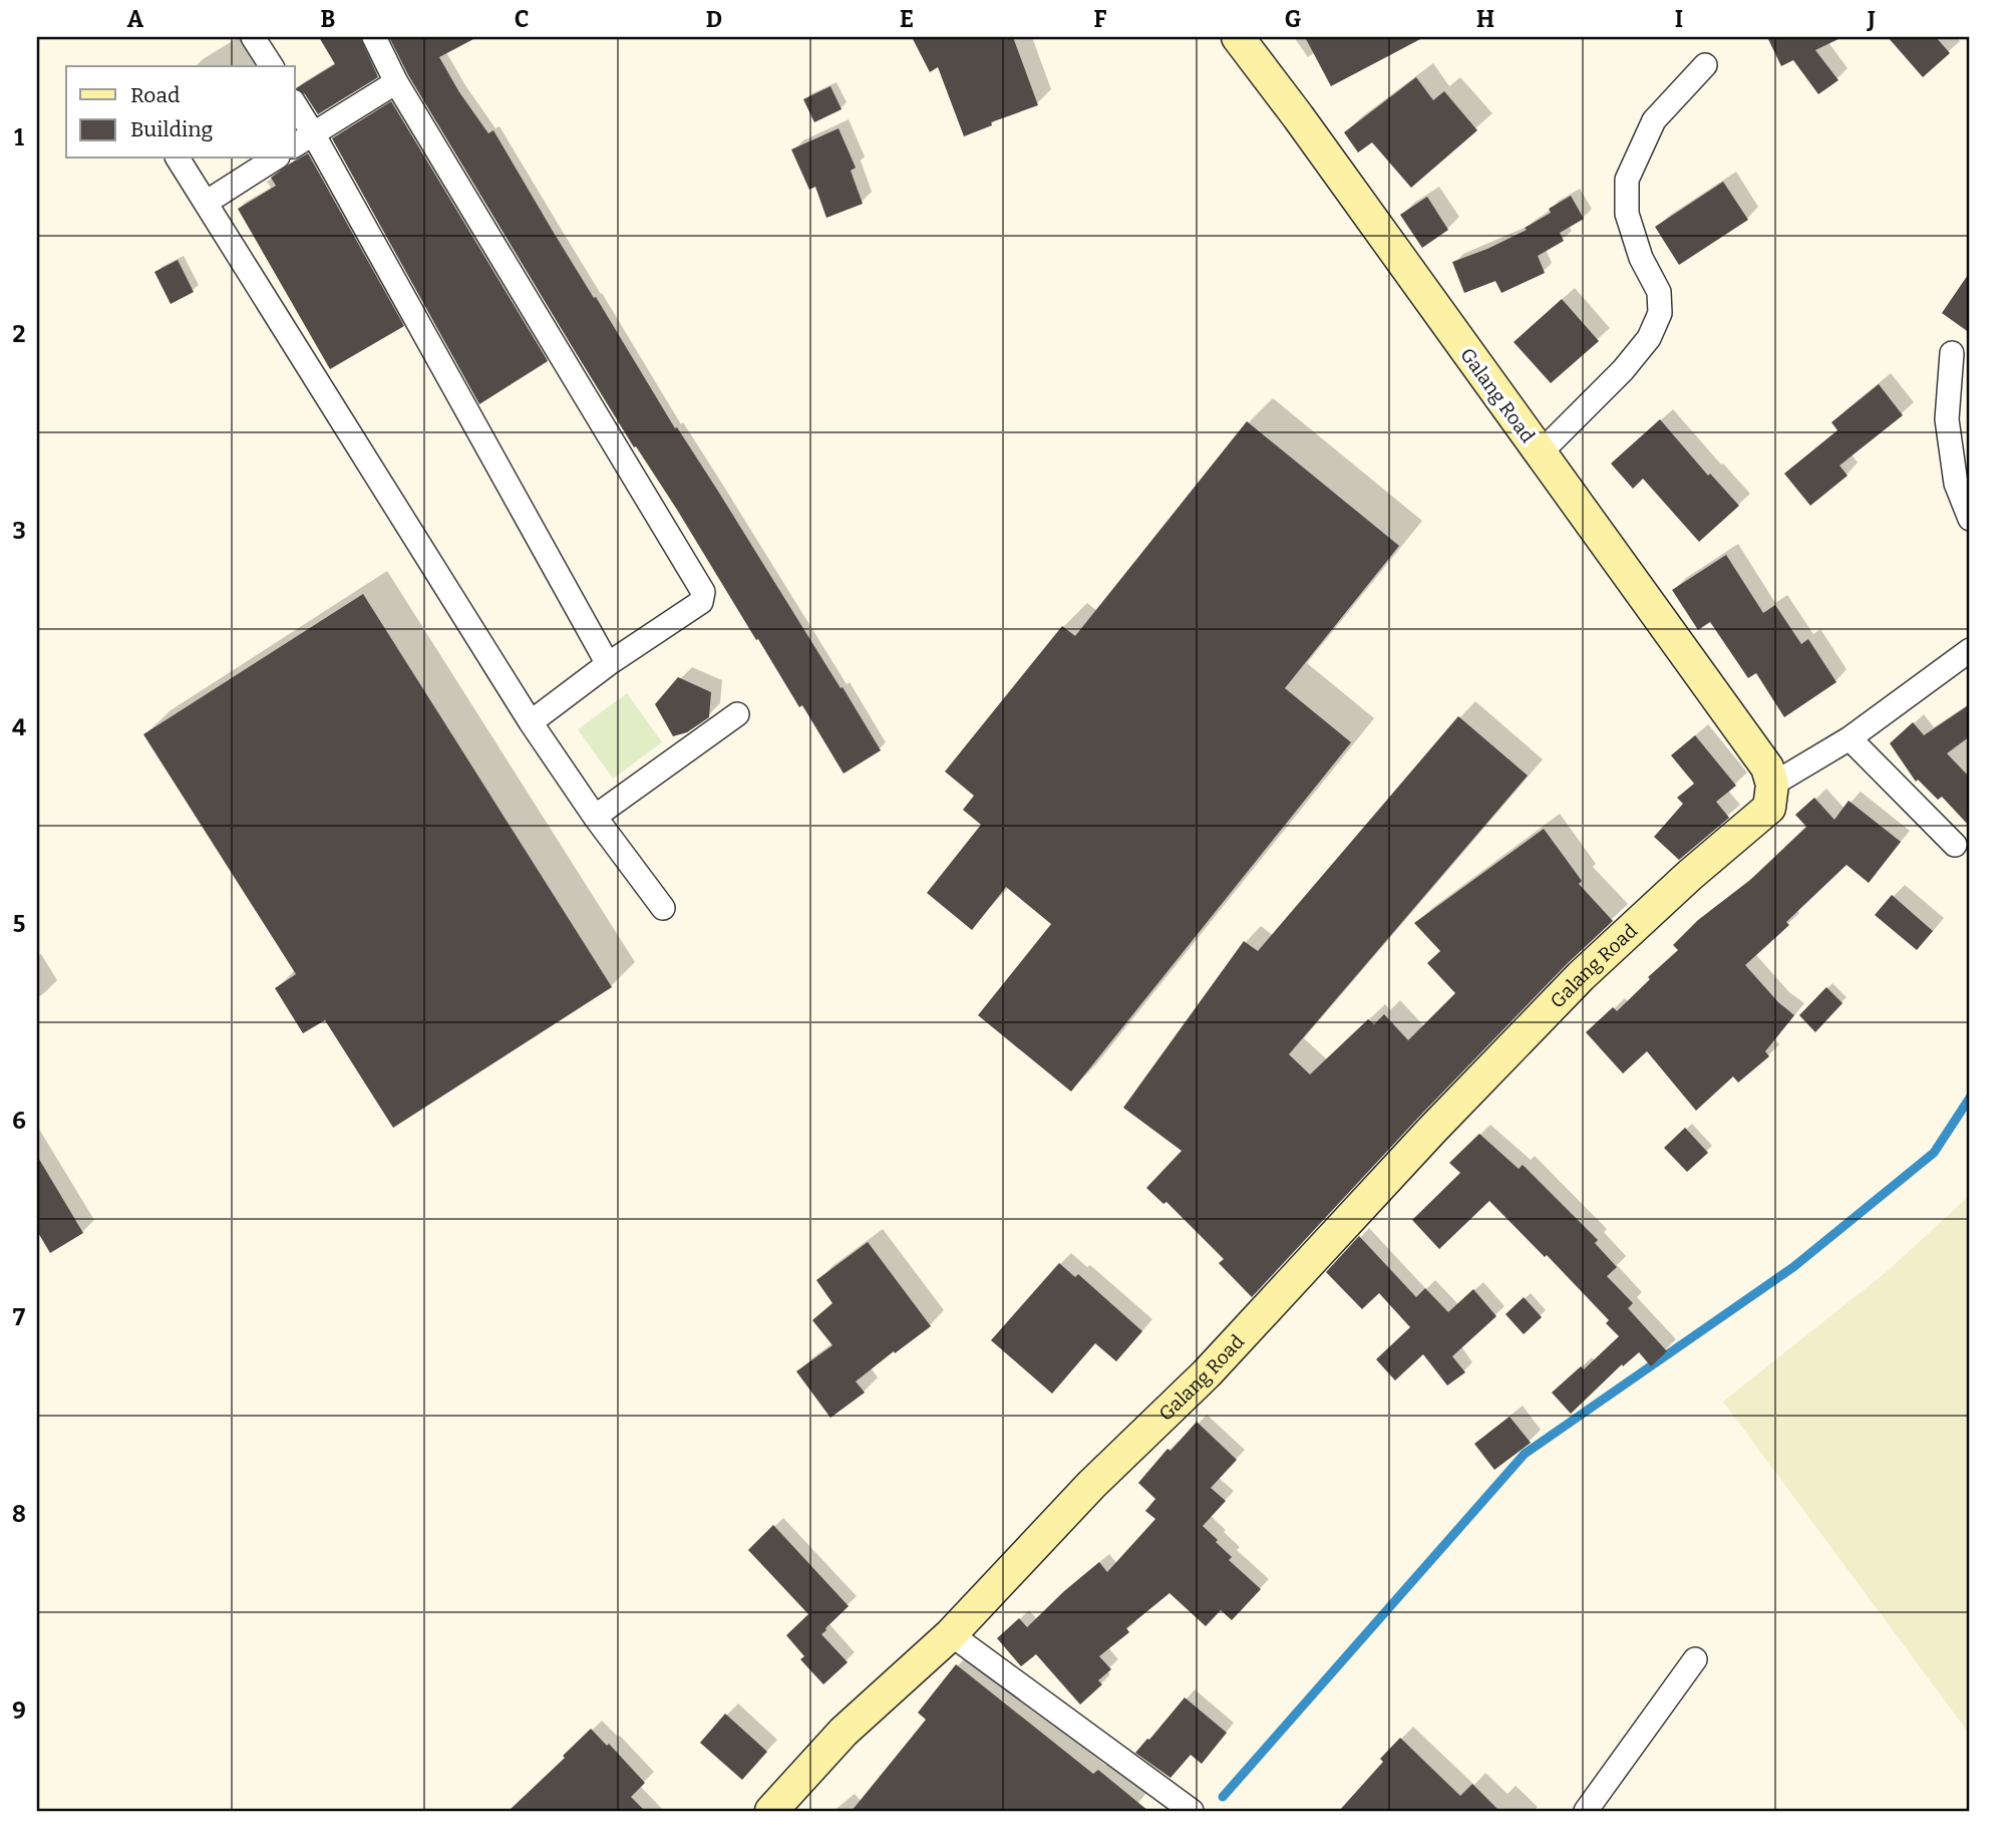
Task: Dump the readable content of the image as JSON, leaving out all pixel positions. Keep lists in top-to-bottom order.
{
  "streets": {
    "street": ["Galang Road"]
  },
  "legend": ["Road", "Building"],
  "grid": {
    "columns": [
      "A",
      "B",
      "C",
      "D",
      "E",
      "F",
      "G",
      "H",
      "I",
      "J"
    ],
    "rows": [
      "1",
      "2",
      "3",
      "4",
      "5",
      "6",
      "7",
      "8",
      "9"
    ]
  }
}
